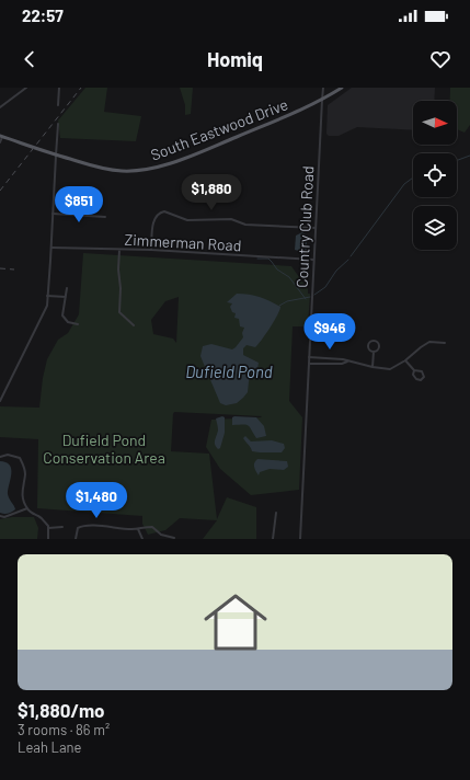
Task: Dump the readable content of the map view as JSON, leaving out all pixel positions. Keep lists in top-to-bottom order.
{
  "streets": {
    "main road": ["South Eastwood Drive"],
    "street": ["Country Club Road", "Zimmerman Road"]
  },
  "crossings": [
    ["South Eastwood Drive", "Country Club Road"],
    ["Country Club Road", "Zimmerman Road"]
  ],
  "water": ["Dufield Pond"],
  "parks": ["Dufield Pond Conservation Area"],
  "north": "right",
  "page": {
    "status": "22:57",
    "header": "Homiq",
    "price": [
      "$1,880",
      "$851",
      "$946",
      "$1,480"
    ],
    "list": [
      {
        "name": "$1,880/mo",
        "note": "3 rooms · 86 m² · Leah Lane"
      }
    ]
  }
}
